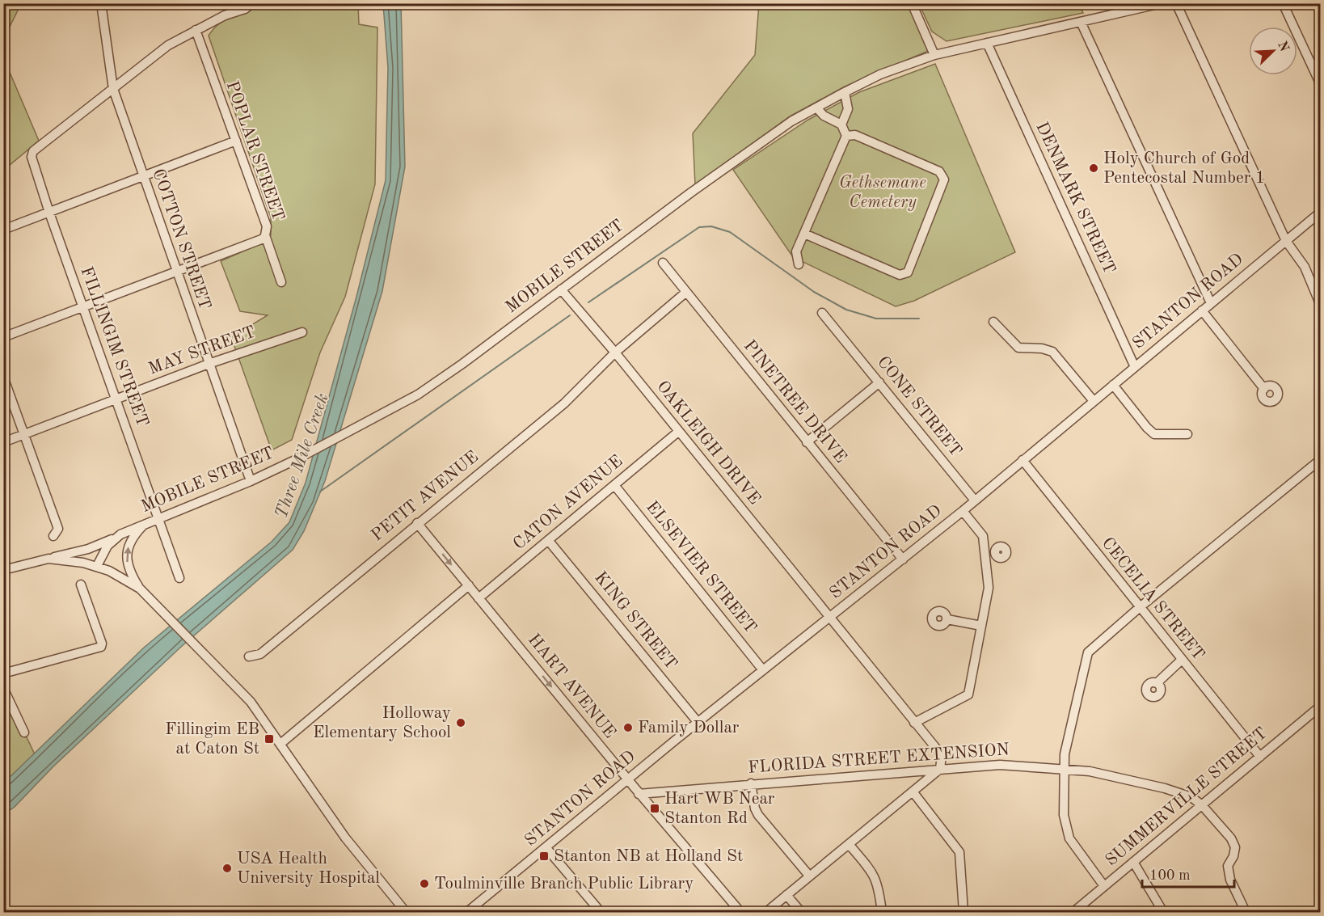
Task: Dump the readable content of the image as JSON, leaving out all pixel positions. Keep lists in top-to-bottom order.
{
  "streets": {
    "street": [
      "POPLAR STREET",
      "DENMARK STREET",
      "COTTON STREET",
      "MOBILE STREET",
      "STANTON ROAD",
      "FILLINGIM STREET",
      "MAY STREET",
      "PINETREE DRIVE",
      "CONE STREET",
      "OAKLEIGH DRIVE",
      "PETIT AVENUE",
      "CATON AVENUE",
      "ELSEVIER STREET",
      "CECELIA STREET",
      "KING STREET",
      "HART AVENUE",
      "FLORIDA STREET EXTENSION",
      "SUMMERVILLE STREET"
    ]
  },
  "crossings": [
    ["DENMARK STREET", "MOBILE STREET"],
    ["DENMARK STREET", "STANTON ROAD"],
    ["COTTON STREET", "MOBILE STREET"],
    ["COTTON STREET", "FILLINGIM STREET"],
    ["COTTON STREET", "MAY STREET"],
    ["MOBILE STREET", "FILLINGIM STREET"],
    ["MOBILE STREET", "OAKLEIGH DRIVE"],
    ["STANTON ROAD", "PINETREE DRIVE"],
    ["STANTON ROAD", "CONE STREET"],
    ["STANTON ROAD", "OAKLEIGH DRIVE"],
    ["STANTON ROAD", "ELSEVIER STREET"],
    ["STANTON ROAD", "CECELIA STREET"],
    ["STANTON ROAD", "KING STREET"],
    ["STANTON ROAD", "HART AVENUE"],
    ["FILLINGIM STREET", "MAY STREET"],
    ["PINETREE DRIVE", "PETIT AVENUE"],
    ["OAKLEIGH DRIVE", "PETIT AVENUE"],
    ["OAKLEIGH DRIVE", "CATON AVENUE"],
    ["OAKLEIGH DRIVE", "FLORIDA STREET EXTENSION"],
    ["PETIT AVENUE", "HART AVENUE"],
    ["CATON AVENUE", "ELSEVIER STREET"],
    ["CATON AVENUE", "KING STREET"],
    ["CATON AVENUE", "HART AVENUE"],
    ["CECELIA STREET", "SUMMERVILLE STREET"],
    ["HART AVENUE", "FLORIDA STREET EXTENSION"],
    ["FLORIDA STREET EXTENSION", "SUMMERVILLE STREET"]
  ],
  "one_way": ["HART AVENUE"],
  "water": ["Three Mile Creek"],
  "parks": ["Gethsemane Cemetery"],
  "places": {
    "other": [
      "Holy Church of God Pentecostal Number 1",
      "Holloway Elementary School",
      "Family Dollar",
      "USA Health University Hospital",
      "Toulminville Branch Public Library"
    ],
    "transit": ["Fillingim EB at Caton St", "Hart WB Near Stanton Rd", "Stanton NB at Holland St"]
  },
  "scale_bar": "100 m",
  "north": "top right"
}
